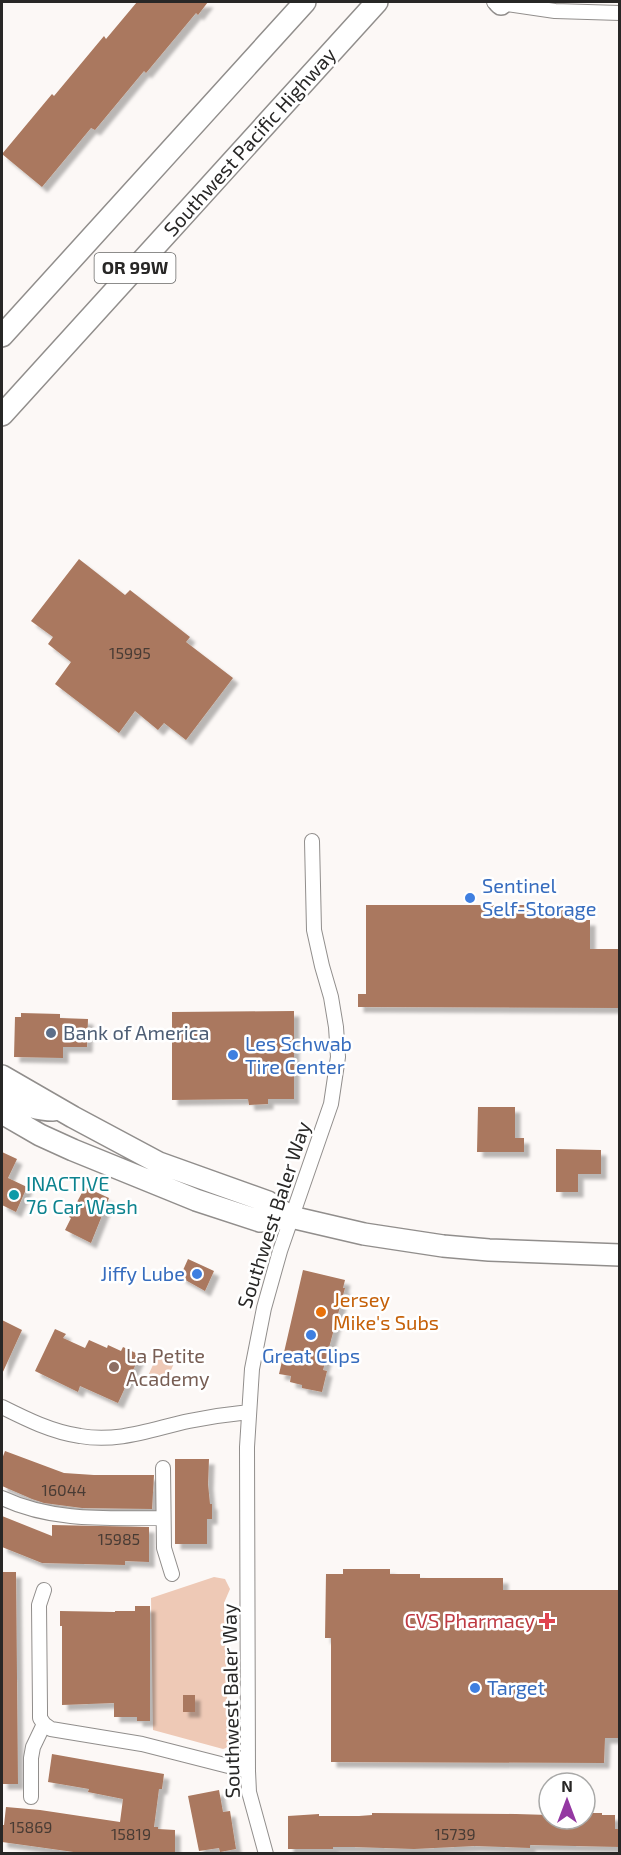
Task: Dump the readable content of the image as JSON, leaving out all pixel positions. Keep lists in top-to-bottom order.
{
  "streets": {
    "highway": ["Southwest Pacific Highway", "OR 99W"],
    "street": ["Southwest Baler Way"]
  },
  "places": {
    "other": [
      "Sentinel Self-Storage",
      "Bank of America",
      "Les Schwab Tire Center",
      "INACTIVE 76 Car Wash",
      "Jiffy Lube",
      "Jersey Mike's Subs",
      "Great Clips",
      "La Petite Academy",
      "Target"
    ],
    "health": ["CVS Pharmacy"]
  },
  "house_numbers": [
    "15995",
    "16044",
    "15985",
    "15869",
    "15819",
    "15739"
  ],
  "north": "top"
}
